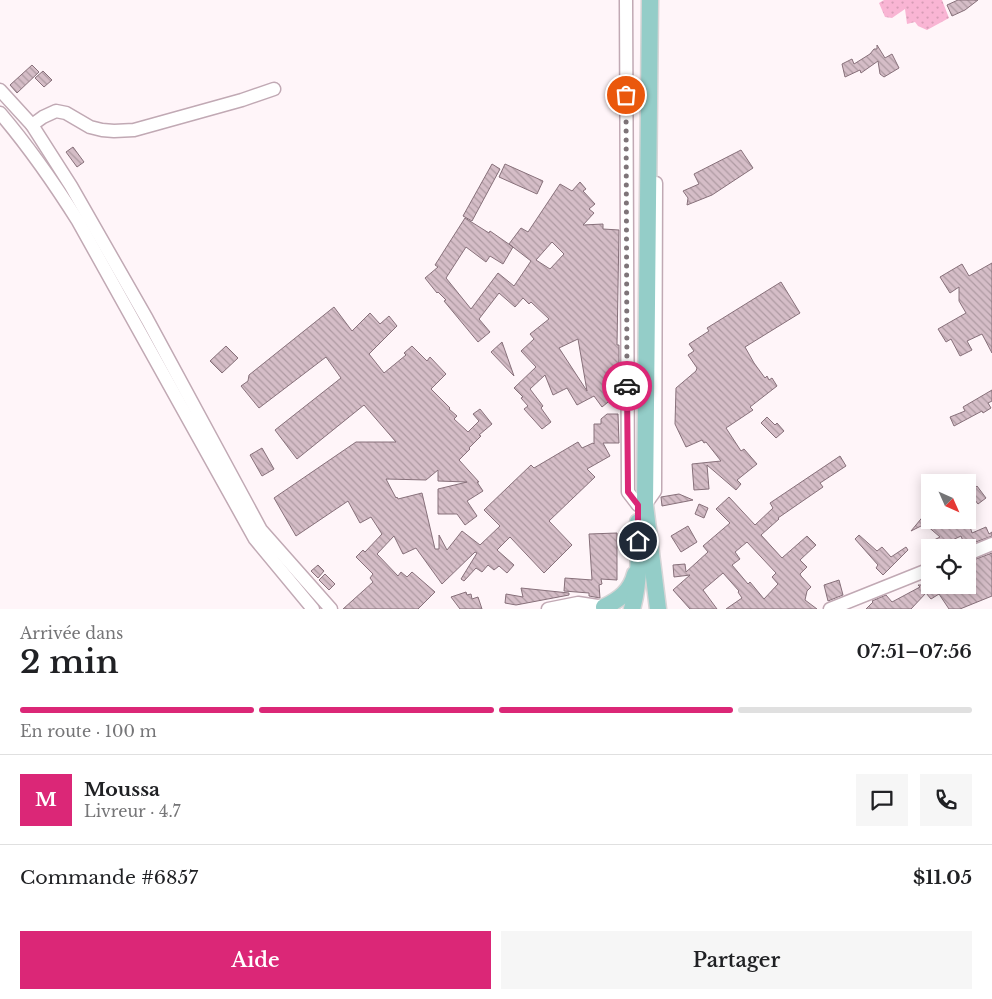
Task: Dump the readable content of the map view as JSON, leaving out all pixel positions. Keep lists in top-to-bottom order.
{
  "north": "bottom right",
  "page": {
    "heading": ["2 min", "Arrivée dans", "07:51–07:56"],
    "panel": [
      "Moussa",
      "Livreur · 4.7",
      "Commande #6857",
      "$11.05"
    ],
    "bar": "En route · 100 m",
    "round": "M",
    "buttons": ["Aide", "Partager"]
  }
}
